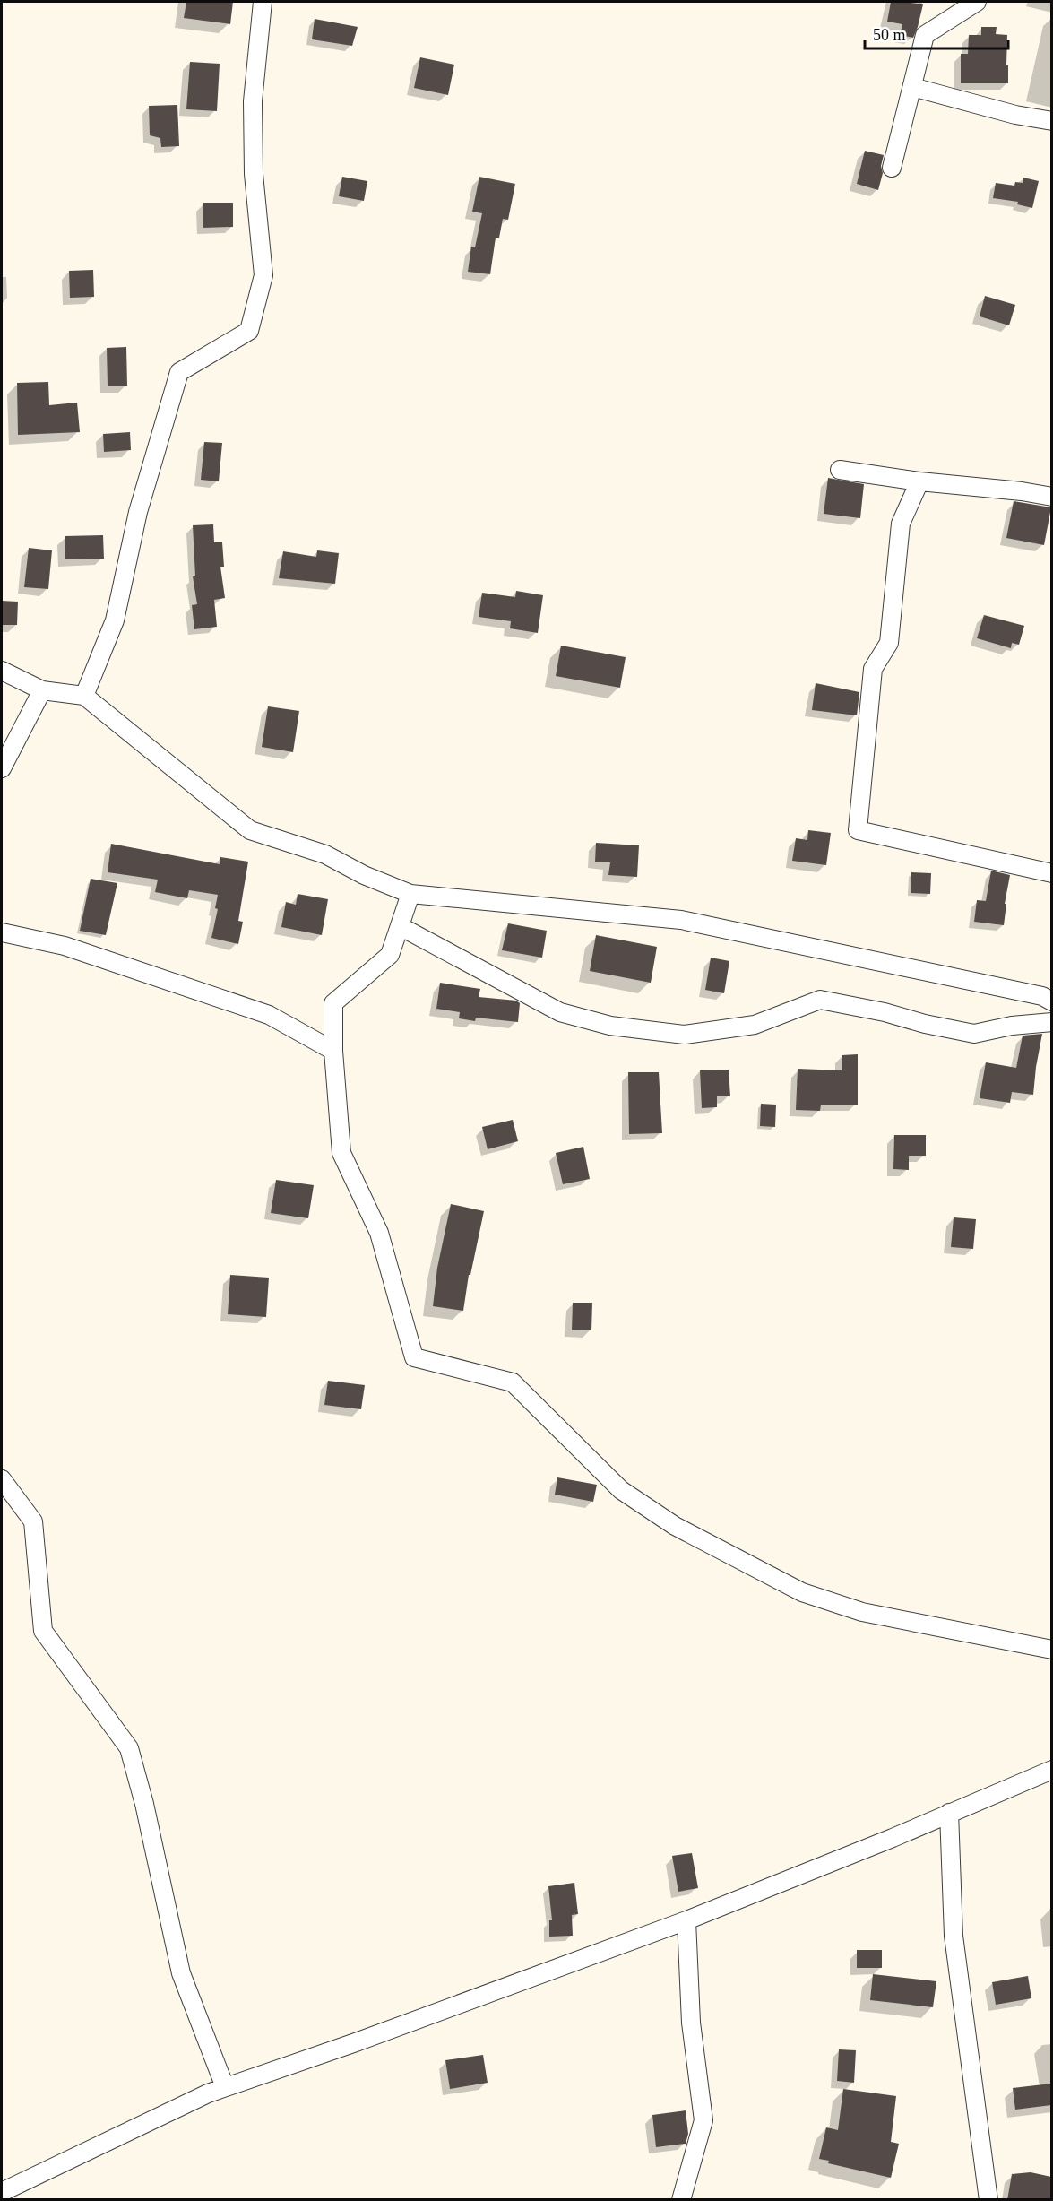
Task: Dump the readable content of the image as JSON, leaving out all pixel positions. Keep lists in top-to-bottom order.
{
  "scale_bar": "50 m"
}
